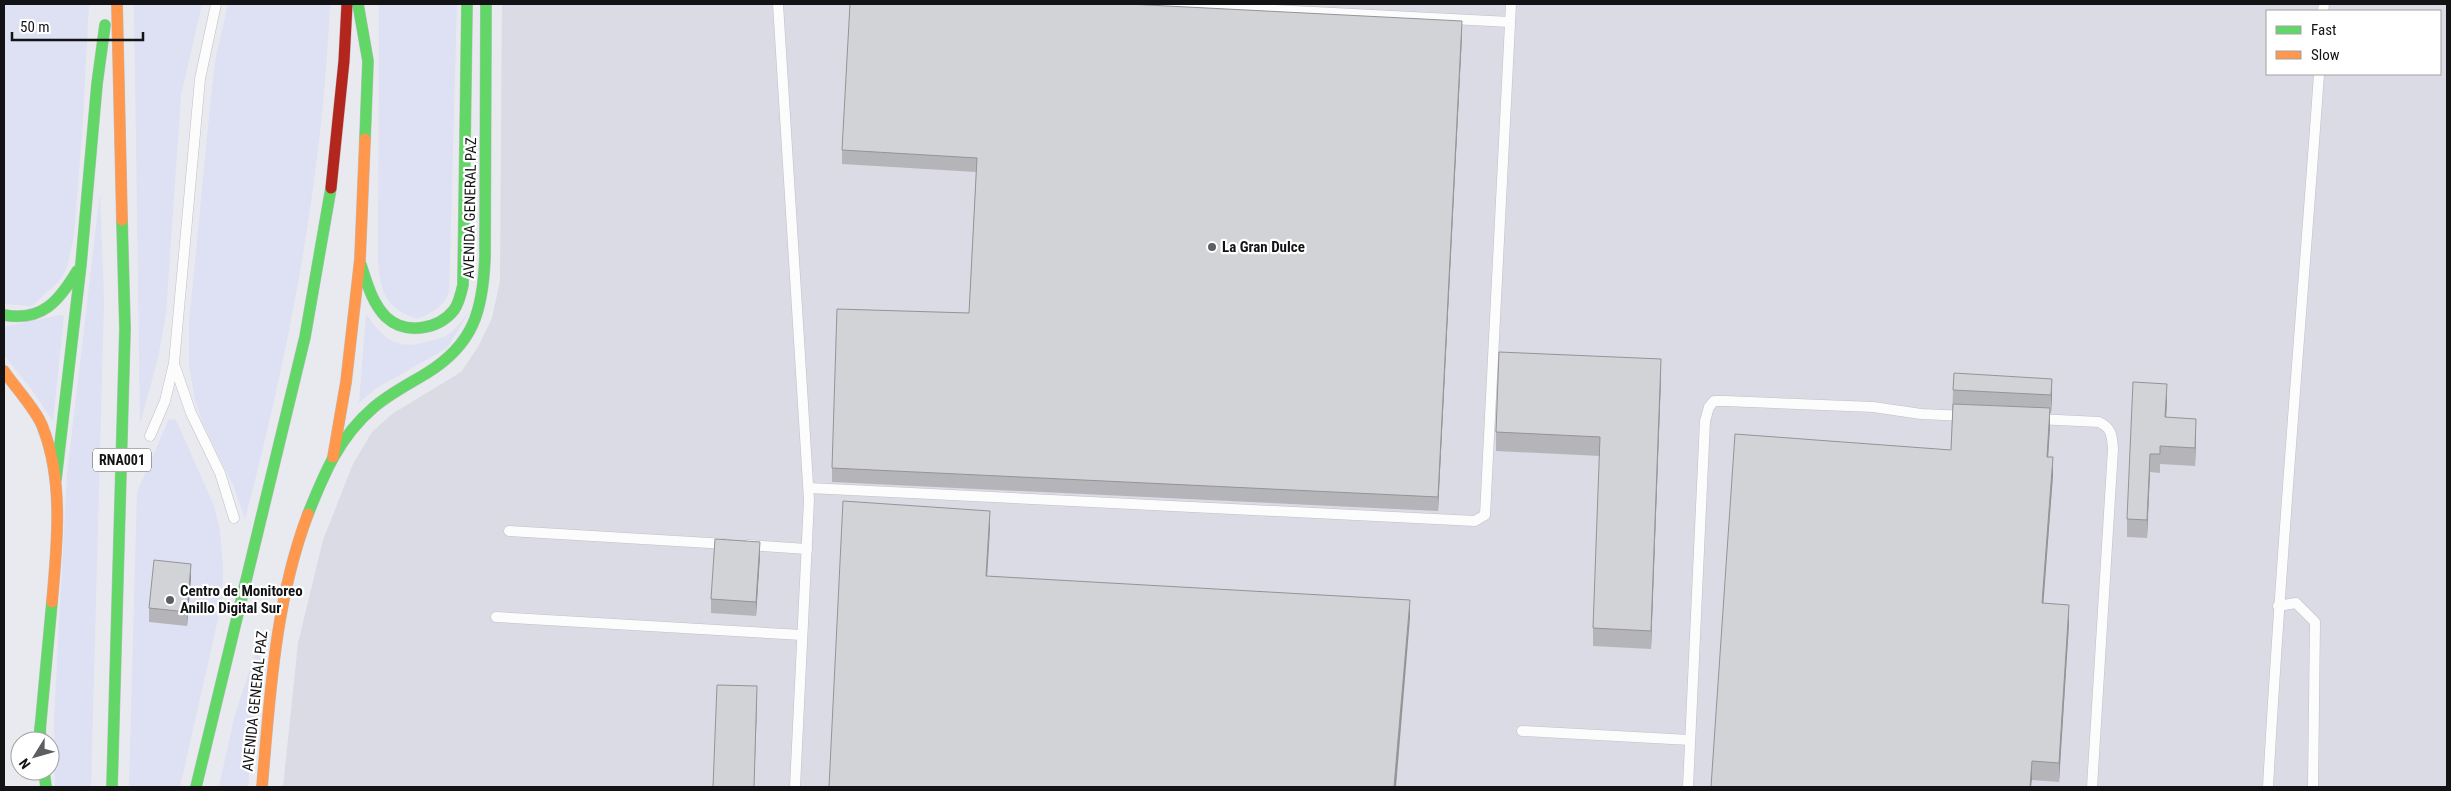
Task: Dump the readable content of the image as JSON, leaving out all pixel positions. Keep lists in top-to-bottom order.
{
  "streets": {
    "main road": ["AVENIDA GENERAL PAZ", "RNA001"]
  },
  "places": ["La Gran Dulce", "Centro de Monitoreo Anillo Digital Sur"],
  "legend": ["Fast", "Slow"],
  "scale_bar": "50 m",
  "north": "bottom left"
}
